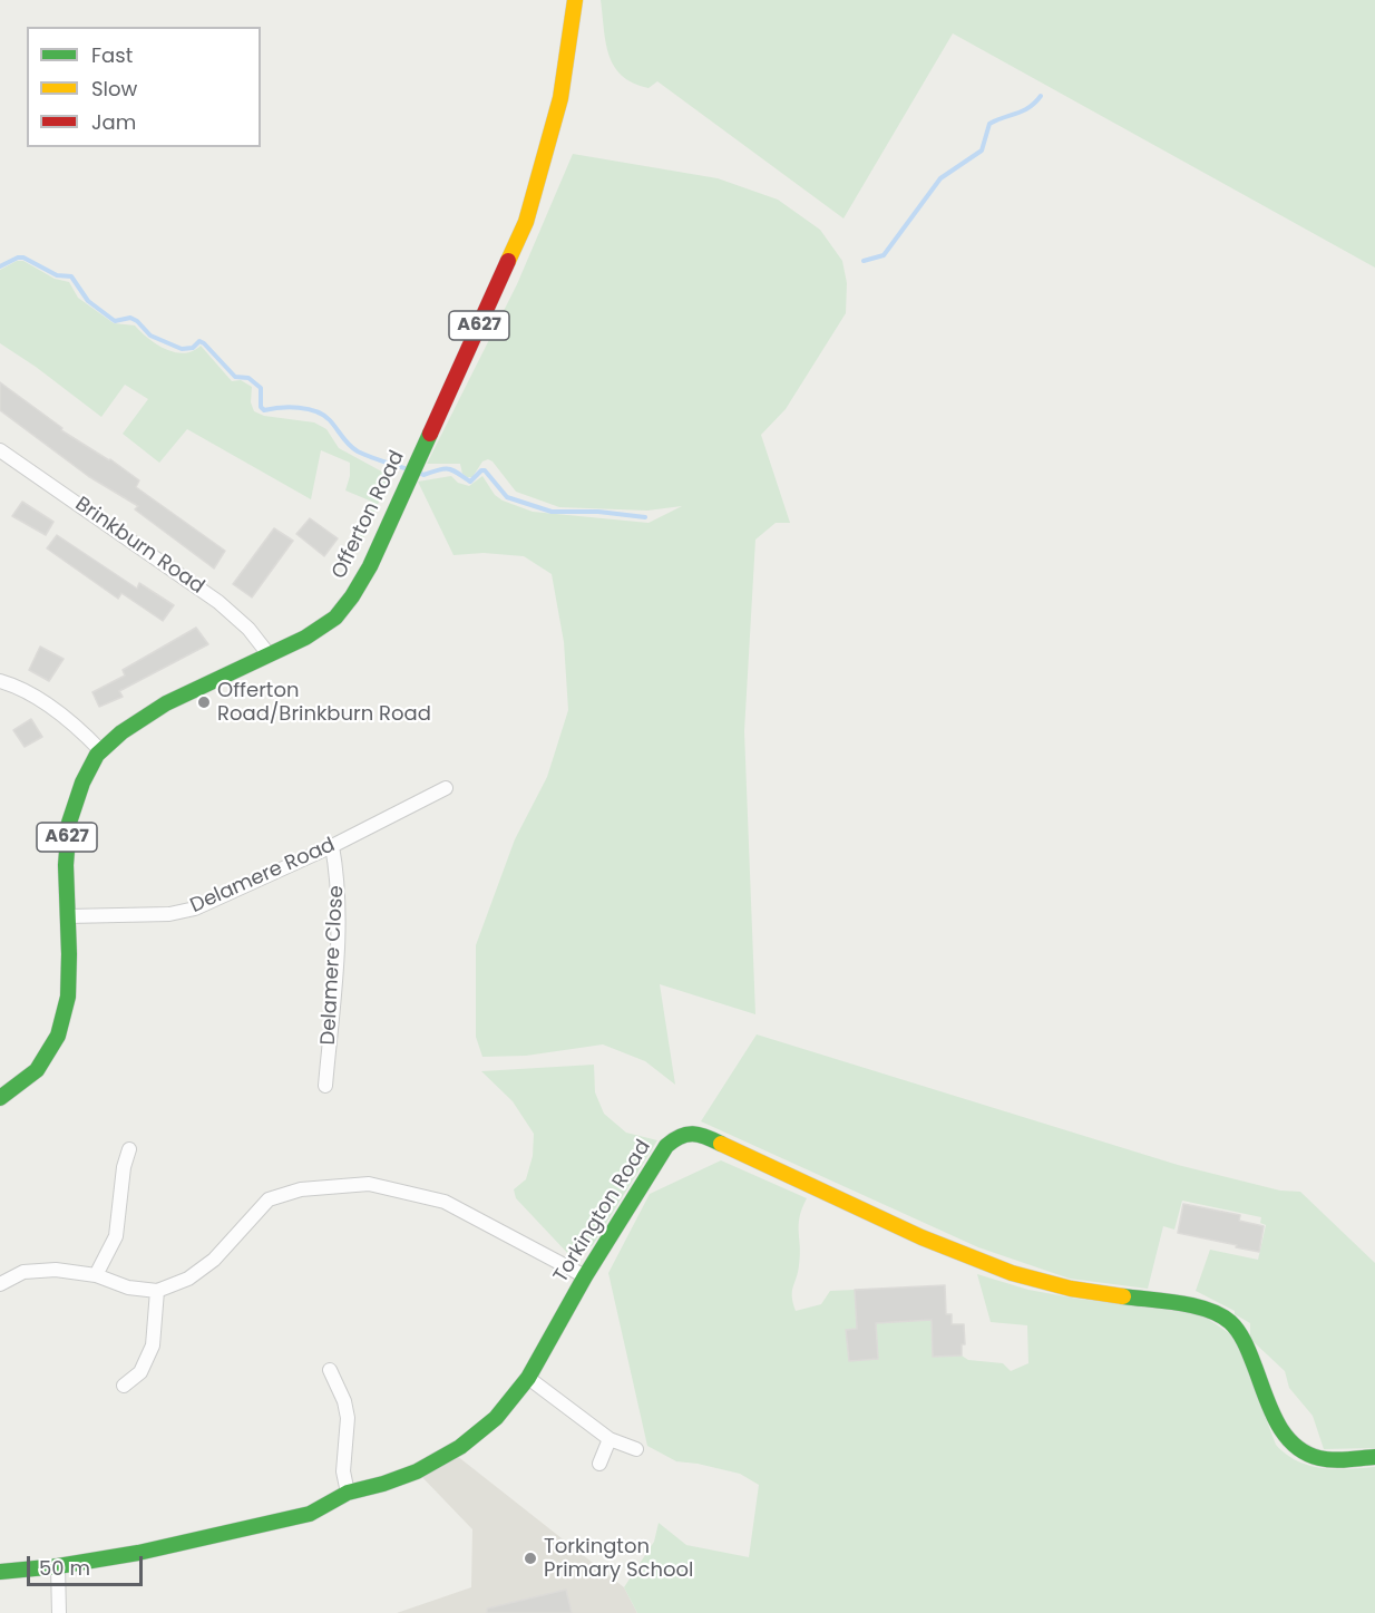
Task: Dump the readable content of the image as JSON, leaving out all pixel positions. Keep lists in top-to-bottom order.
{
  "streets": {
    "street": [
      "A627",
      "Offerton Road",
      "Brinkburn Road",
      "Delamere Road",
      "Delamere Close",
      "Torkington Road"
    ]
  },
  "crossings": [
    ["Offerton Road", "Brinkburn Road"],
    ["Offerton Road", "Delamere Road"],
    ["Delamere Road", "Delamere Close"]
  ],
  "places": ["Offerton Road/Brinkburn Road", "Torkington Primary School"],
  "legend": ["Fast", "Slow", "Jam"],
  "scale_bar": "50 m"
}
